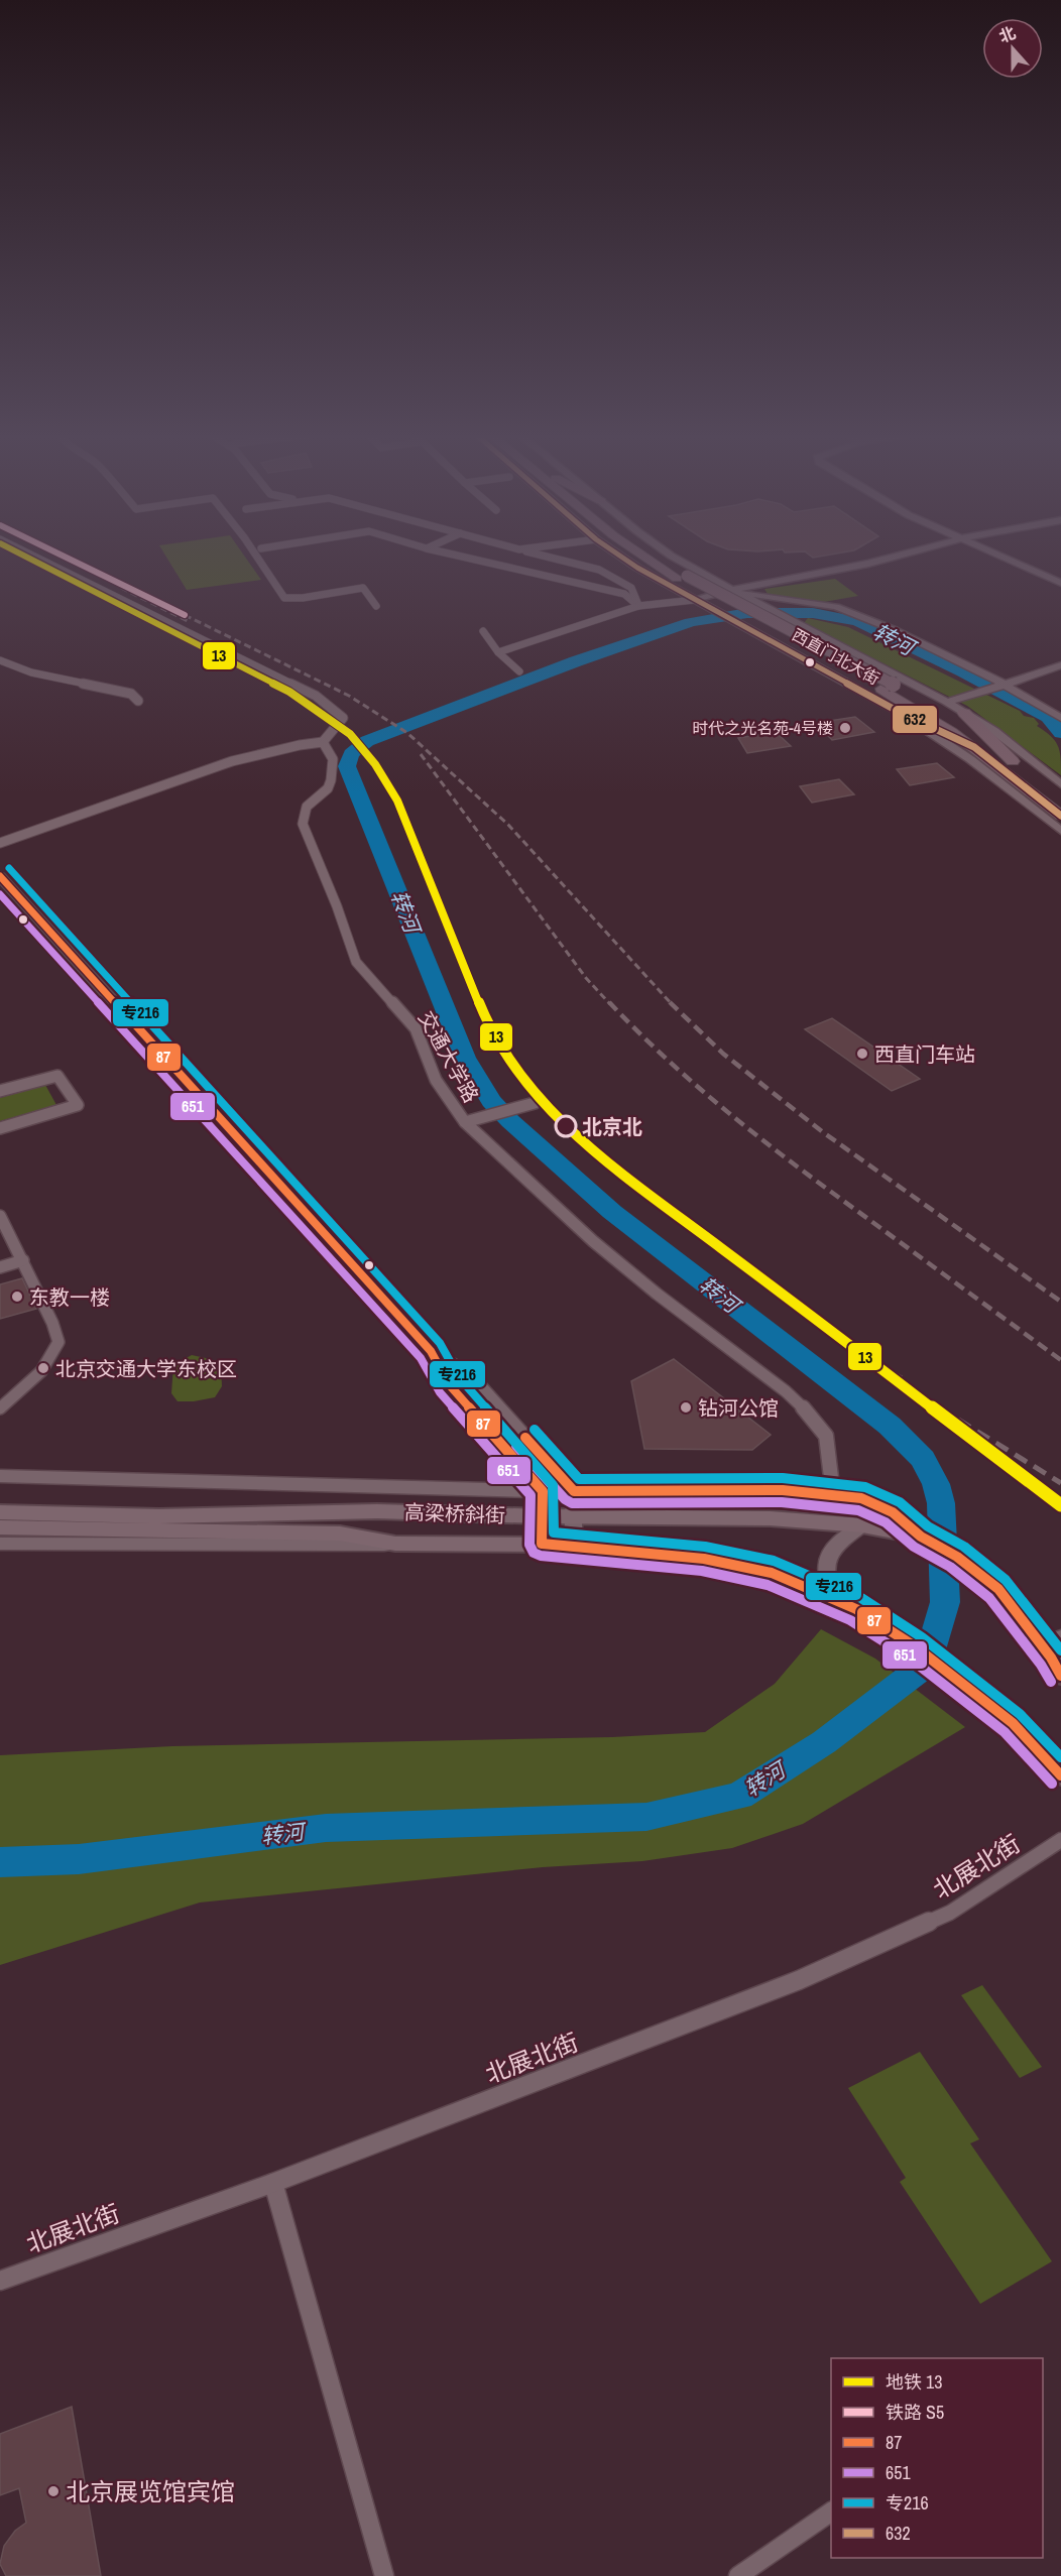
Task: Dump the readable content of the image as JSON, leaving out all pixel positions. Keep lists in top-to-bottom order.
{
  "streets": {
    "highway": ["西直门北大街"],
    "main road": ["高梁桥斜街"],
    "street": ["交通大学路", "北展北街"]
  },
  "crossings": [
    ["交通大学路", "高梁桥斜街"]
  ],
  "water": ["转河"],
  "places": [
    "时代之光名苑-4号楼",
    "西直门车站",
    "北京北",
    "东教一楼",
    "北京交通大学东校区",
    "钻河公馆",
    "北京展览馆宾馆"
  ],
  "lines": [
    "metro line 13",
    "rail line S5",
    "transit line 632",
    "transit line 专216",
    "transit line 87",
    "transit line 651"
  ],
  "legend": [
    "地铁 13",
    "铁路 S5",
    "87",
    "651",
    "专216",
    "632"
  ],
  "north": "top"
}
